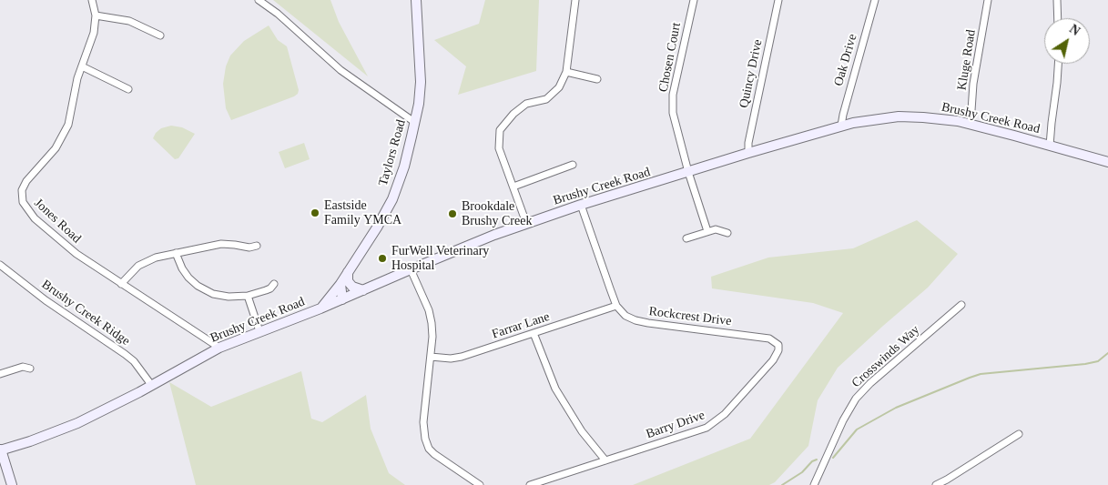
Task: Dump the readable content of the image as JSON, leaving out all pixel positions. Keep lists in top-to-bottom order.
{
  "streets": {
    "main road": ["Brushy Creek Road", "Taylors Road"],
    "street": [
      "Chosen Court",
      "Oak Drive",
      "Kluge Road",
      "Quincy Drive",
      "Jones Road",
      "Brushy Creek Ridge",
      "Rockcrest Drive",
      "Farrar Lane",
      "Crosswinds Way",
      "Barry Drive"
    ]
  },
  "crossings": [
    ["Chosen Court", "Brushy Creek Road"],
    ["Oak Drive", "Brushy Creek Road"],
    ["Kluge Road", "Brushy Creek Road"],
    ["Quincy Drive", "Brushy Creek Road"],
    ["Brushy Creek Road", "Taylors Road"],
    ["Brushy Creek Road", "Jones Road"],
    ["Brushy Creek Road", "Brushy Creek Ridge"],
    ["Rockcrest Drive", "Farrar Lane"],
    ["Rockcrest Drive", "Barry Drive"]
  ],
  "places": ["Eastside Family YMCA", "Brookdale Brushy Creek", "FurWell Veterinary Hospital"],
  "north": "top right"
}
